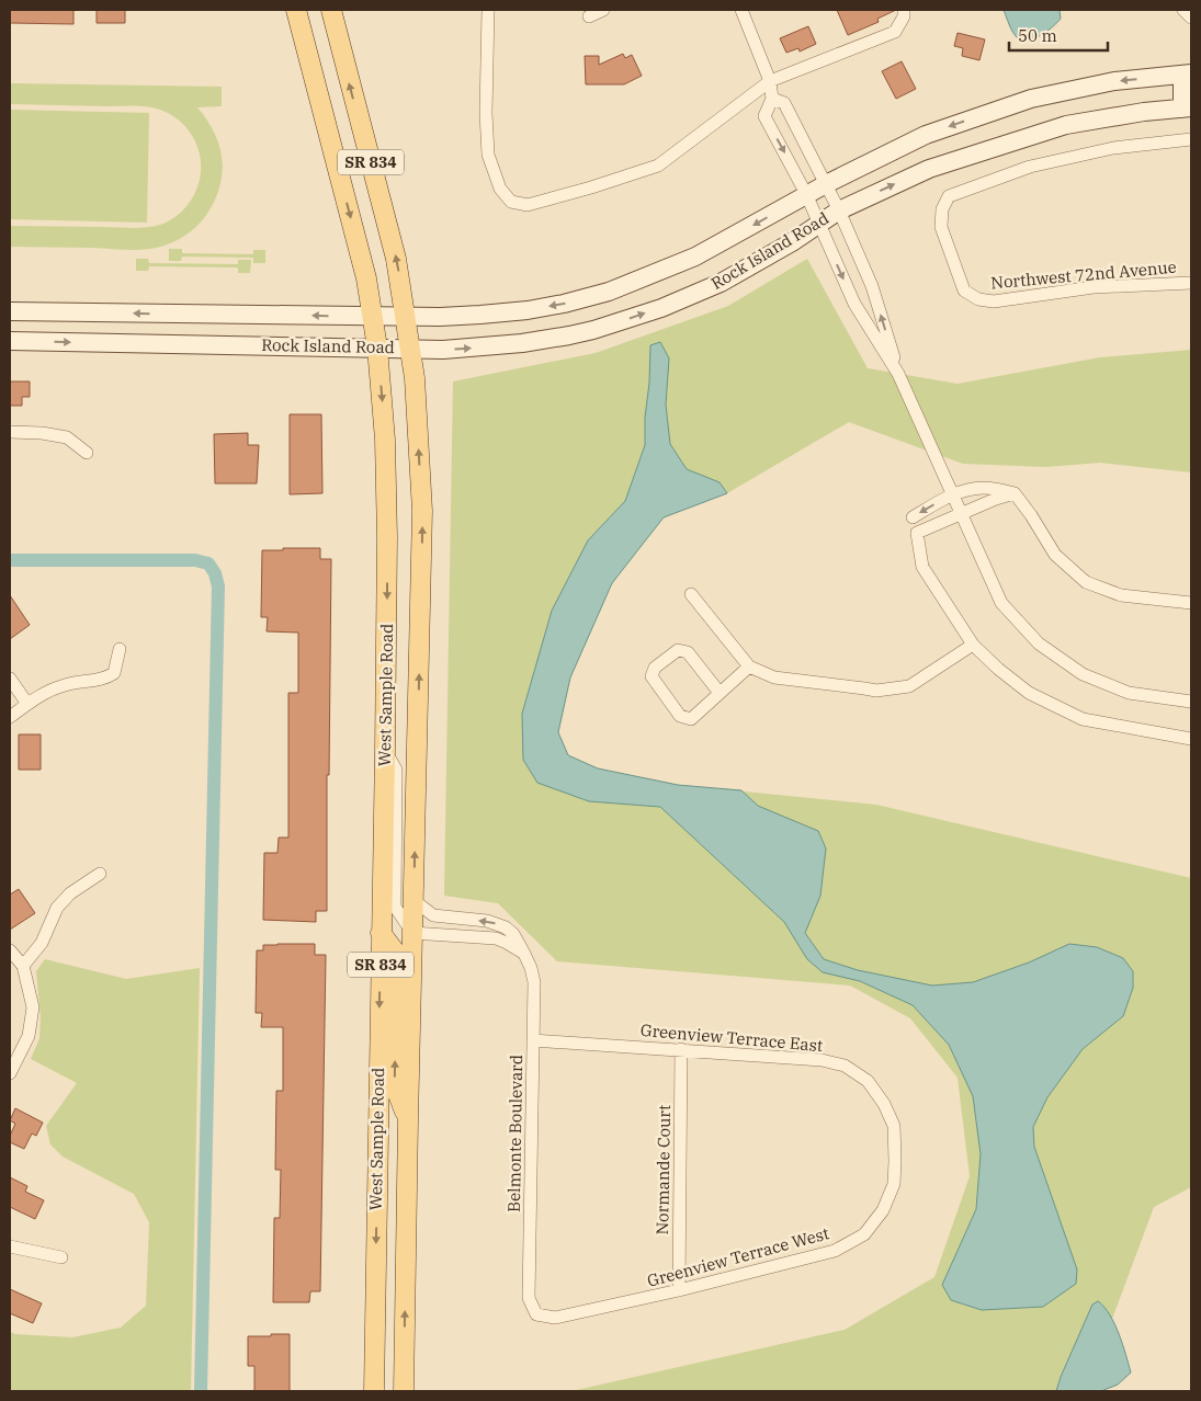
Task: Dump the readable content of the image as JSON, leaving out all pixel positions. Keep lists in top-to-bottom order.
{
  "streets": {
    "main road": ["SR 834", "Rock Island Road", "West Sample Road"],
    "street": [
      "Northwest 72nd Avenue",
      "Greenview Terrace East",
      "Belmonte Boulevard",
      "Normande Court",
      "Greenview Terrace West"
    ]
  },
  "crossings": [
    ["Rock Island Road", "West Sample Road"],
    ["West Sample Road", "Belmonte Boulevard"],
    ["Greenview Terrace East", "Belmonte Boulevard"],
    ["Greenview Terrace East", "Normande Court"],
    ["Greenview Terrace East", "Greenview Terrace West"],
    ["Belmonte Boulevard", "Greenview Terrace West"],
    ["Normande Court", "Greenview Terrace West"]
  ],
  "scale_bar": "50 m"
}
